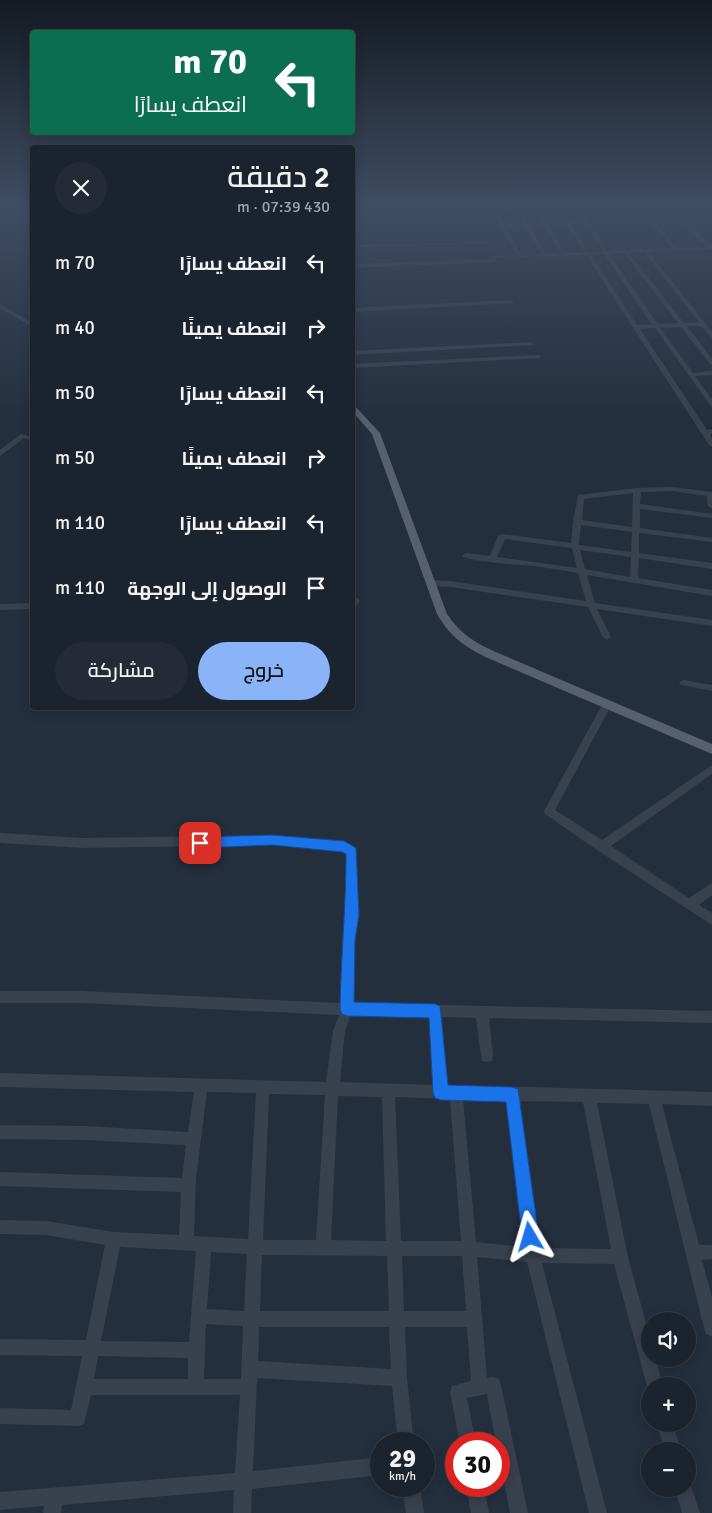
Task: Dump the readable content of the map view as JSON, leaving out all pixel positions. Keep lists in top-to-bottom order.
{
  "page": {
    "turn": ["70 m", "انعطف يسارًا"],
    "heading": ["2 دقيقة", "430 m · 07:39"],
    "list": [
      {
        "name": "انعطف يسارًا",
        "value": "70 m"
      },
      {
        "name": "انعطف يمينًا",
        "value": "40 m"
      },
      {
        "name": "انعطف يسارًا",
        "value": "50 m"
      },
      {
        "name": "انعطف يمينًا",
        "value": "50 m"
      },
      {
        "name": "انعطف يسارًا",
        "value": "110 m"
      },
      {
        "name": "الوصول إلى الوجهة",
        "value": "110 m"
      }
    ],
    "buttons": ["خروج", "مشاركة"],
    "map_buttons": ["+", "−"],
    "speed": "29 km/h",
    "limit": "30"
  }
}
